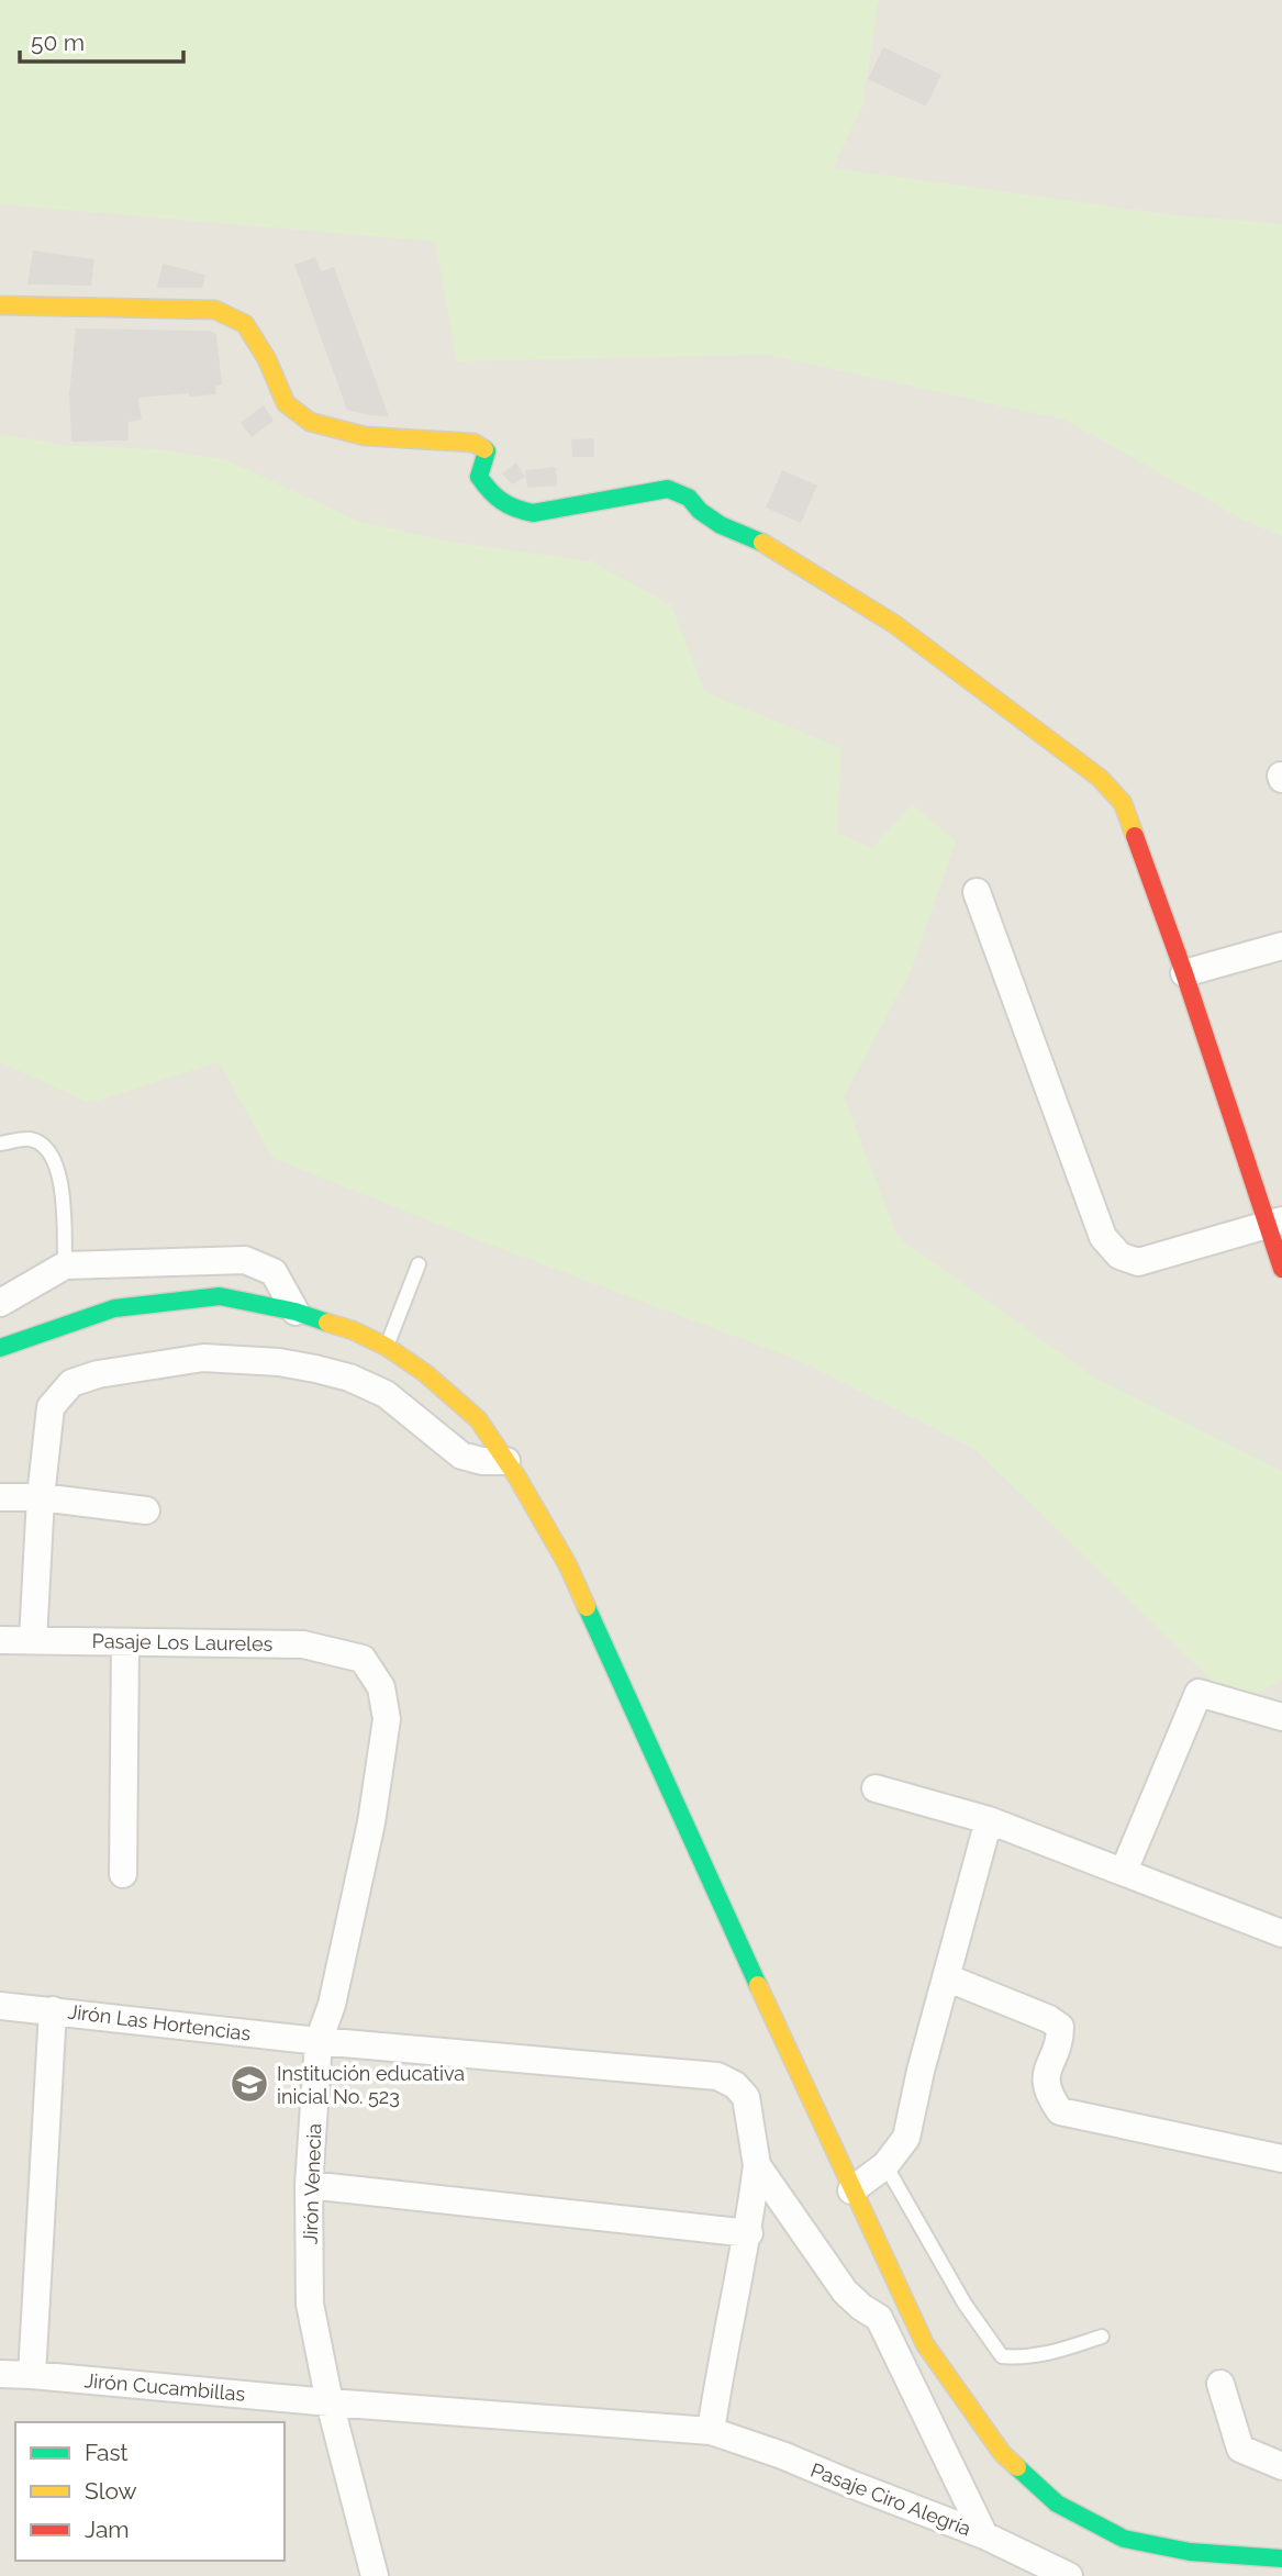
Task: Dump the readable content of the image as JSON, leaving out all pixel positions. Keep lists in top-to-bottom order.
{
  "streets": {
    "street": [
      "Pasaje Los Laureles",
      "Jirón Las Hortencias",
      "Jirón Venecia",
      "Jirón Cucambillas",
      "Pasaje Ciro Alegría"
    ]
  },
  "crossings": [
    ["Pasaje Los Laureles", "Jirón Venecia"],
    ["Jirón Las Hortencias", "Jirón Venecia"],
    ["Jirón Venecia", "Jirón Cucambillas"],
    ["Jirón Cucambillas", "Pasaje Ciro Alegría"]
  ],
  "places": {
    "school or university": ["Institución educativa inicial No. 523"]
  },
  "legend": ["Fast", "Slow", "Jam"],
  "scale_bar": "50 m"
}
